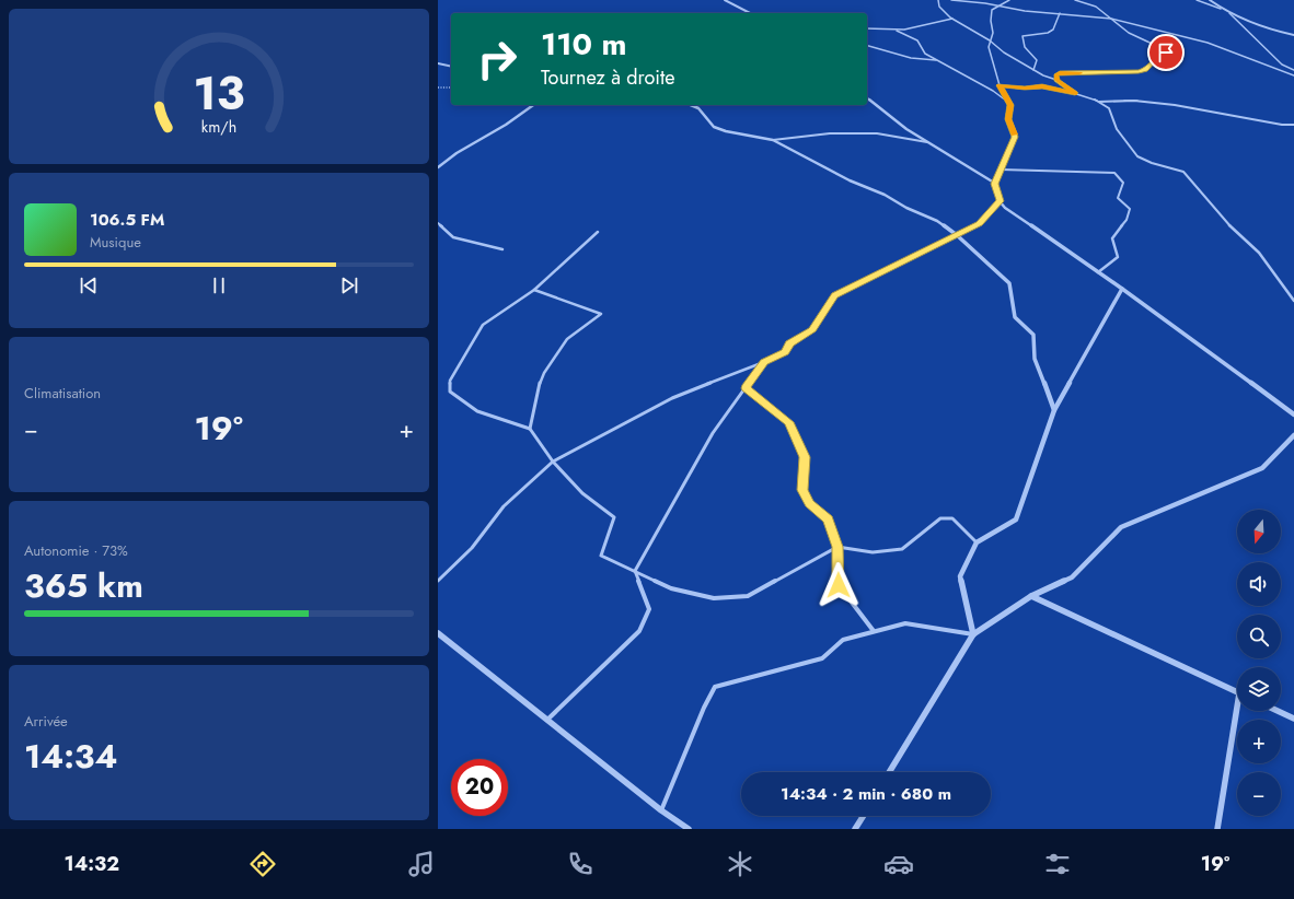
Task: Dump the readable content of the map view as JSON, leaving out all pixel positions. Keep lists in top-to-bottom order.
{
  "north": "bottom",
  "page": {
    "turn": ["110 m", "Tournez à droite"],
    "song": ["106.5 FM", "Musique"],
    "tile": [
      "Climatisation",
      ["Autonomie · 73%", "365 km"],
      ["Arrivée", "14:34"]
    ],
    "heat": ["−", "19°", "+"],
    "map_buttons": ["+", "−"],
    "limit": "20",
    "trip": "14:34 · 2 min · 680 m",
    "tabs": ["14:32", "19°"],
    "gauge": ["13", "km/h"]
  }
}
